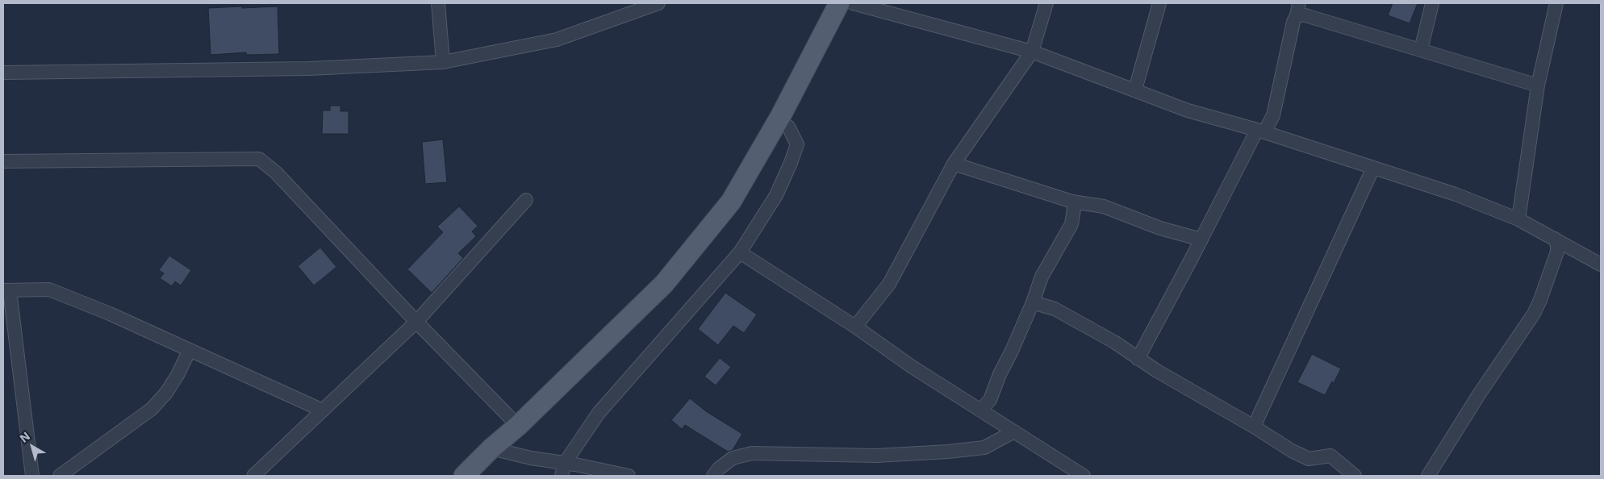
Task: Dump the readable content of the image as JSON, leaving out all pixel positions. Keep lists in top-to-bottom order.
{
  "north": "top left"
}
